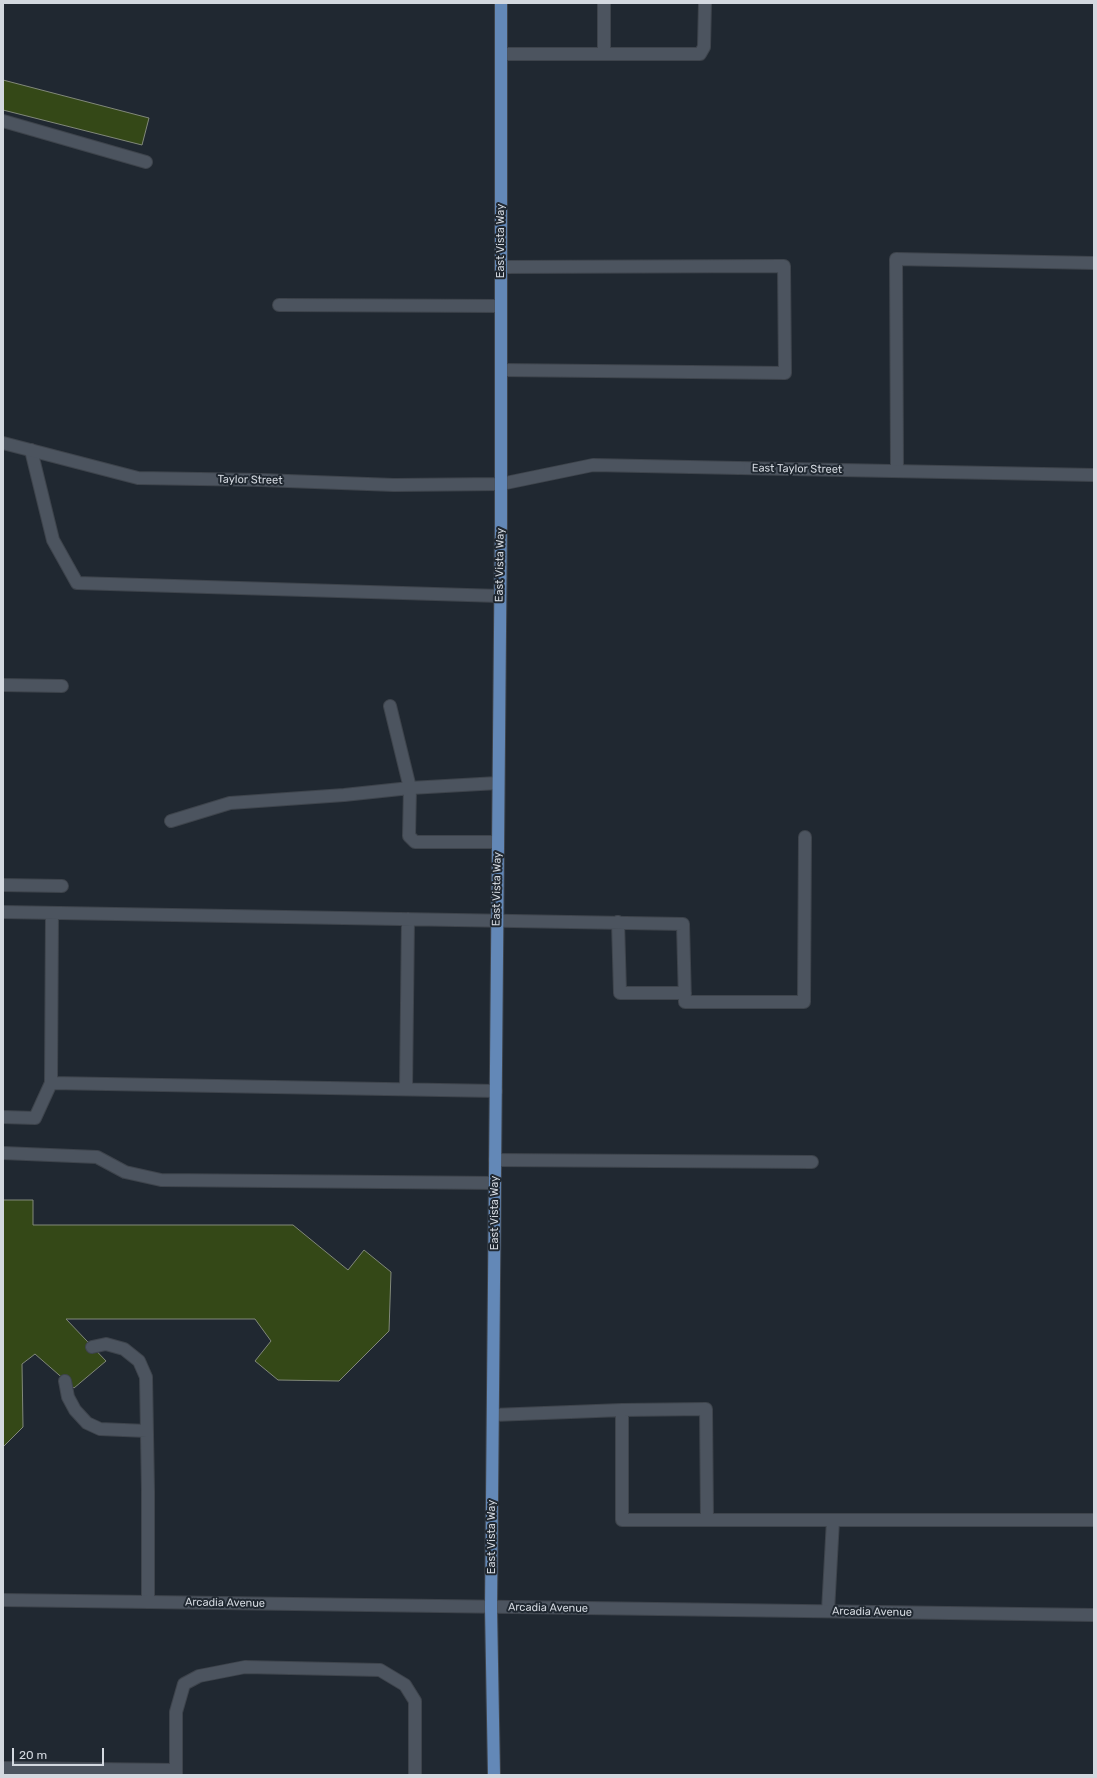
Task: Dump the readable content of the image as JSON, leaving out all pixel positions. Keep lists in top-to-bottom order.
{
  "streets": {
    "main road": ["East Vista Way"],
    "street": ["East Taylor Street", "Taylor Street", "Arcadia Avenue"]
  },
  "crossings": [
    ["East Vista Way", "East Taylor Street"],
    ["East Vista Way", "Taylor Street"],
    ["East Vista Way", "Arcadia Avenue"],
    ["East Taylor Street", "Taylor Street"]
  ],
  "scale_bar": "20 m"
}
